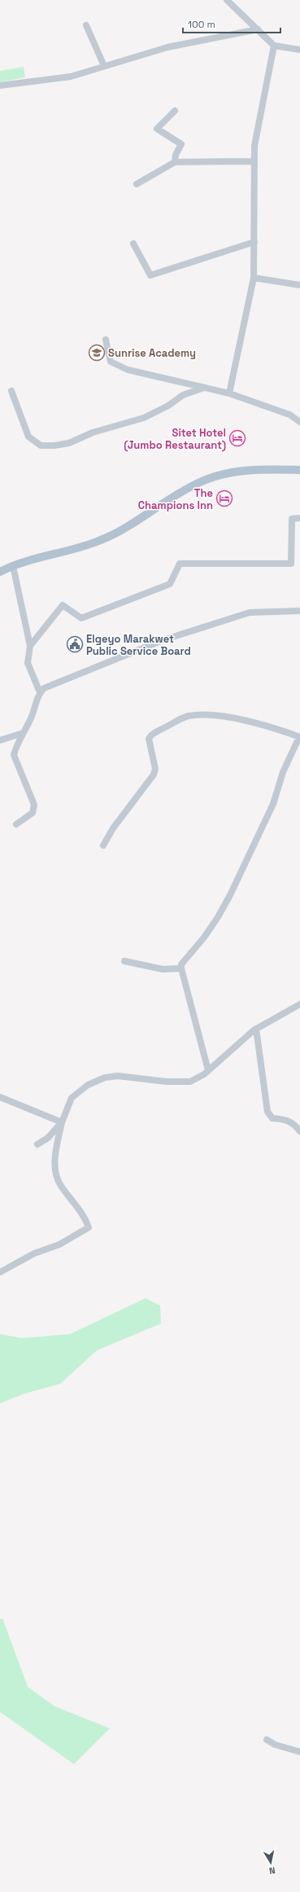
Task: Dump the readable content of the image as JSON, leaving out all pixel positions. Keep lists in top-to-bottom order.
{
  "places": {
    "school or university": ["Sunrise Academy"],
    "hotel": ["Sitet Hotel (Jumbo Restaurant)", "The Champions Inn"],
    "public building": ["Elgeyo Marakwet Public Service Board"]
  },
  "scale_bar": "100 m",
  "north": "bottom"
}
